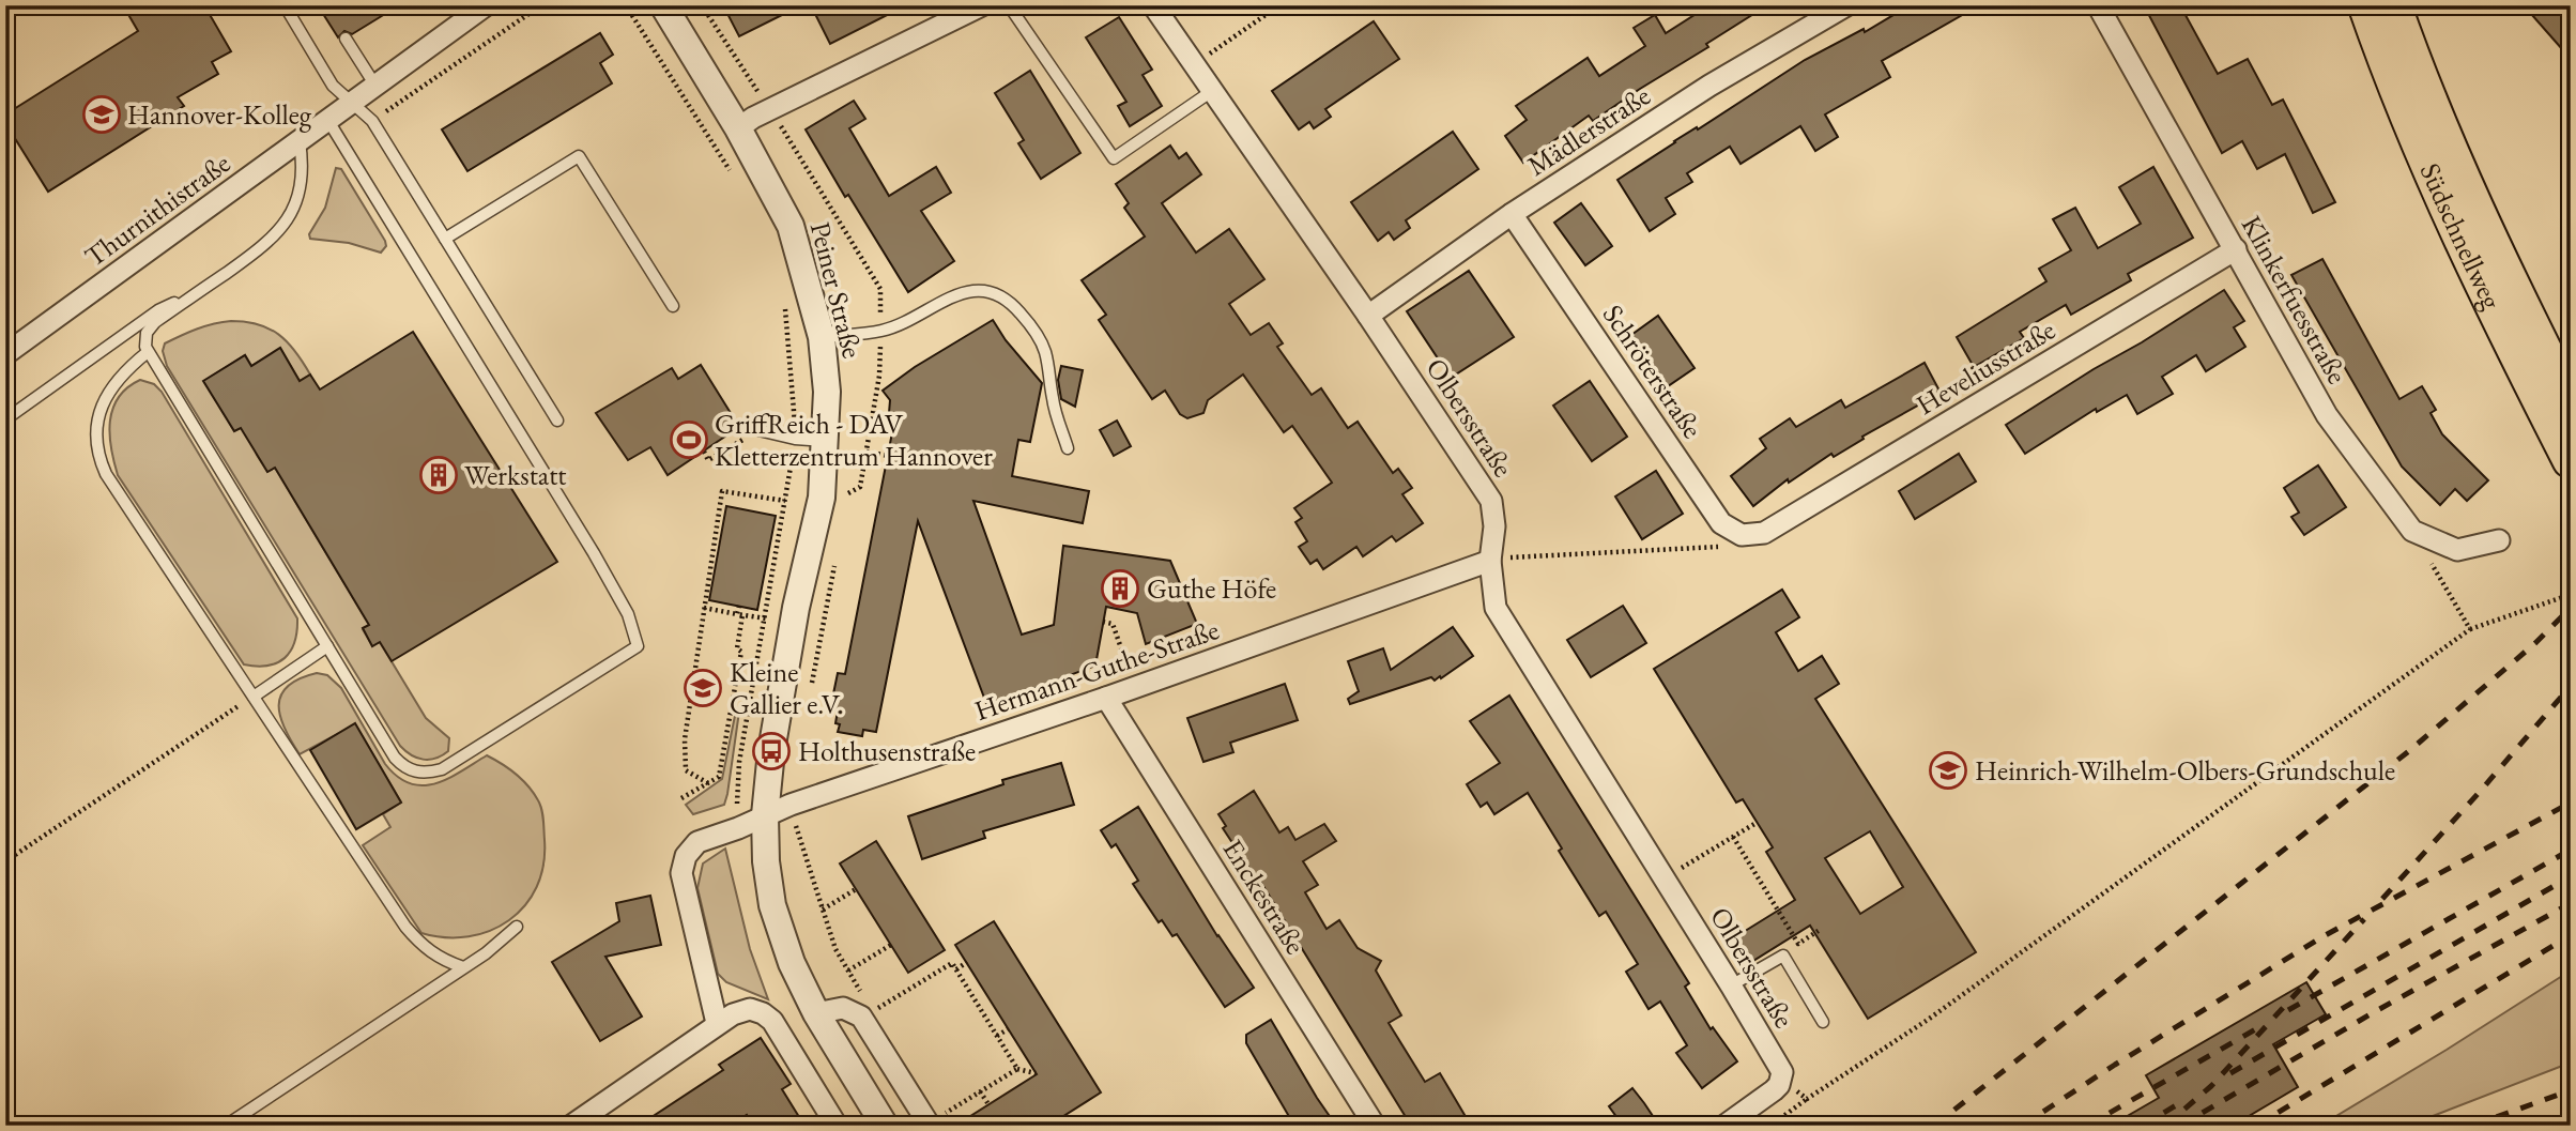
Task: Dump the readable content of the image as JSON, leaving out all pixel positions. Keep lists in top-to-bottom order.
{
  "streets": {
    "highway": ["Südschnellweg"],
    "street": [
      "Mädlerstraße",
      "Thurnithistraße",
      "Peiner Straße",
      "Klinkerfuesstraße",
      "Heveliusstraße",
      "Schröterstraße",
      "Olbersstraße",
      "Hermann-Guthe-Straße",
      "Enckestraße"
    ]
  },
  "crossings": [
    ["Mädlerstraße", "Schröterstraße"],
    ["Mädlerstraße", "Olbersstraße"],
    ["Peiner Straße", "Hermann-Guthe-Straße"],
    ["Klinkerfuesstraße", "Heveliusstraße"],
    ["Heveliusstraße", "Schröterstraße"],
    ["Olbersstraße", "Hermann-Guthe-Straße"],
    ["Hermann-Guthe-Straße", "Enckestraße"]
  ],
  "places": {
    "school or university": ["Hannover-Kolleg", "Kleine Gallier e.V.", "Heinrich-Wilhelm-Olbers-Grundschule"],
    "sports": ["GriffReich - DAV Kletterzentrum Hannover"],
    "building": ["Werkstatt", "Guthe Höfe"],
    "bus stop": ["Holthusenstraße"]
  }
}
